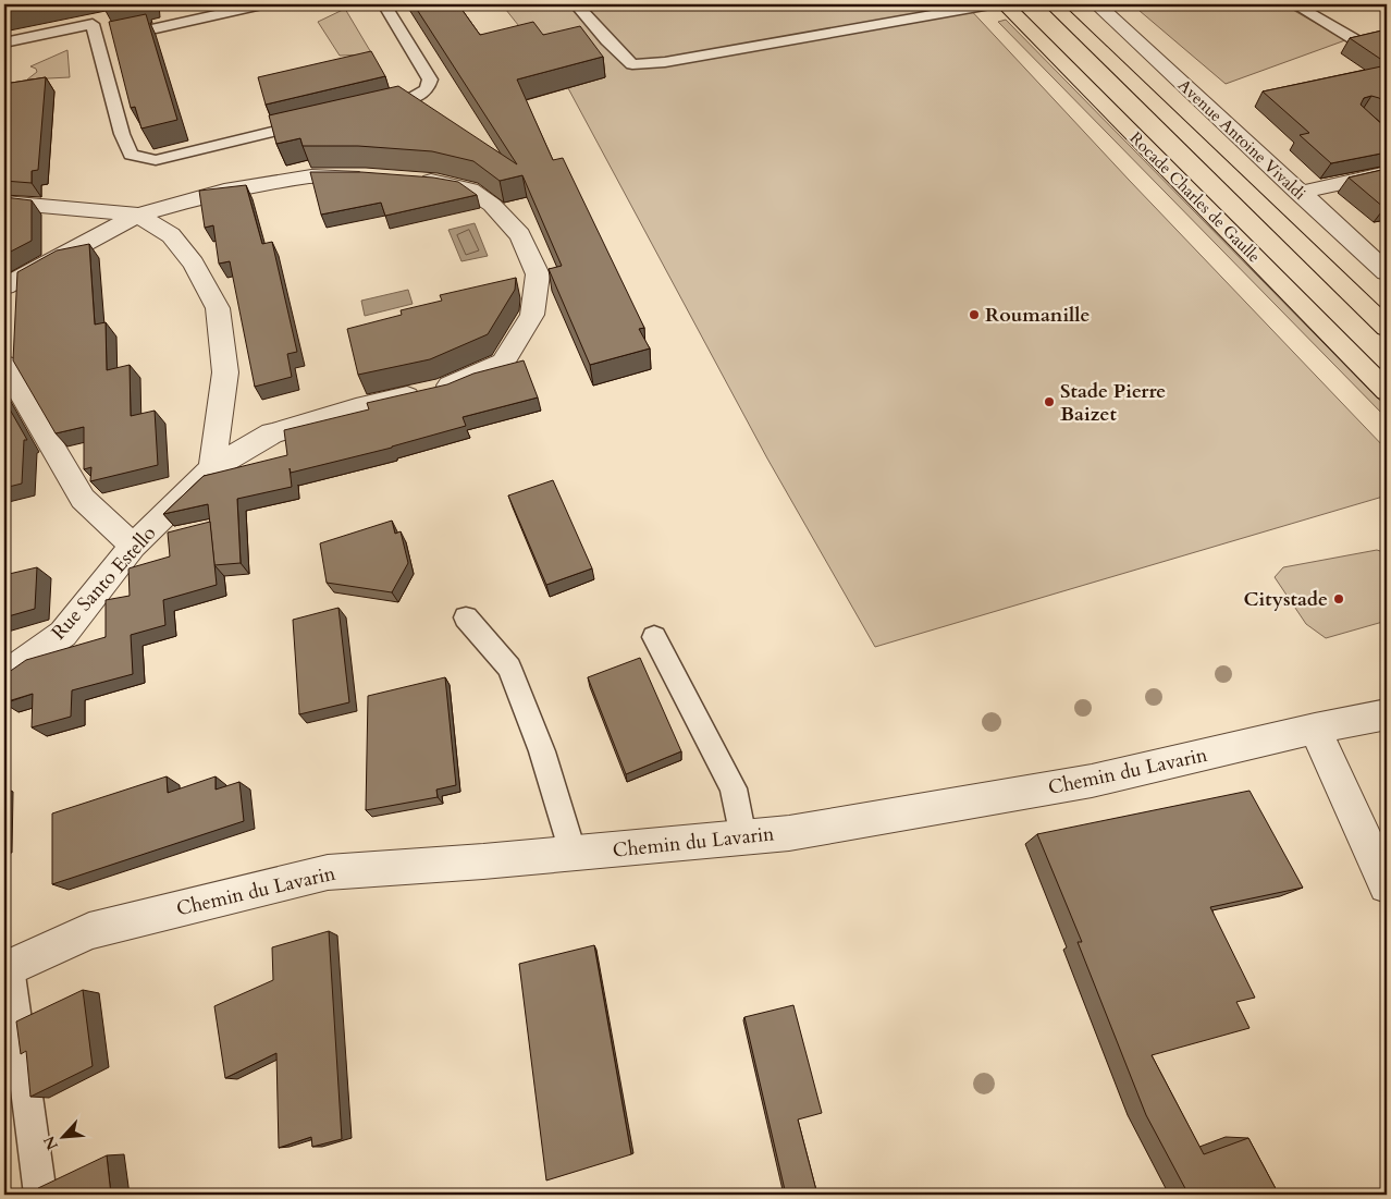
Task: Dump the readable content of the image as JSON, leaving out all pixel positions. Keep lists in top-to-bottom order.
{
  "streets": {
    "main road": ["Rocade Charles de Gaulle"],
    "street": ["Avenue Antoine Vivaldi", "Rue Santo Estello", "Chemin du Lavarin"]
  },
  "places": ["Roumanille", "Stade Pierre Baizet", "Citystade"],
  "north": "bottom left"
}
